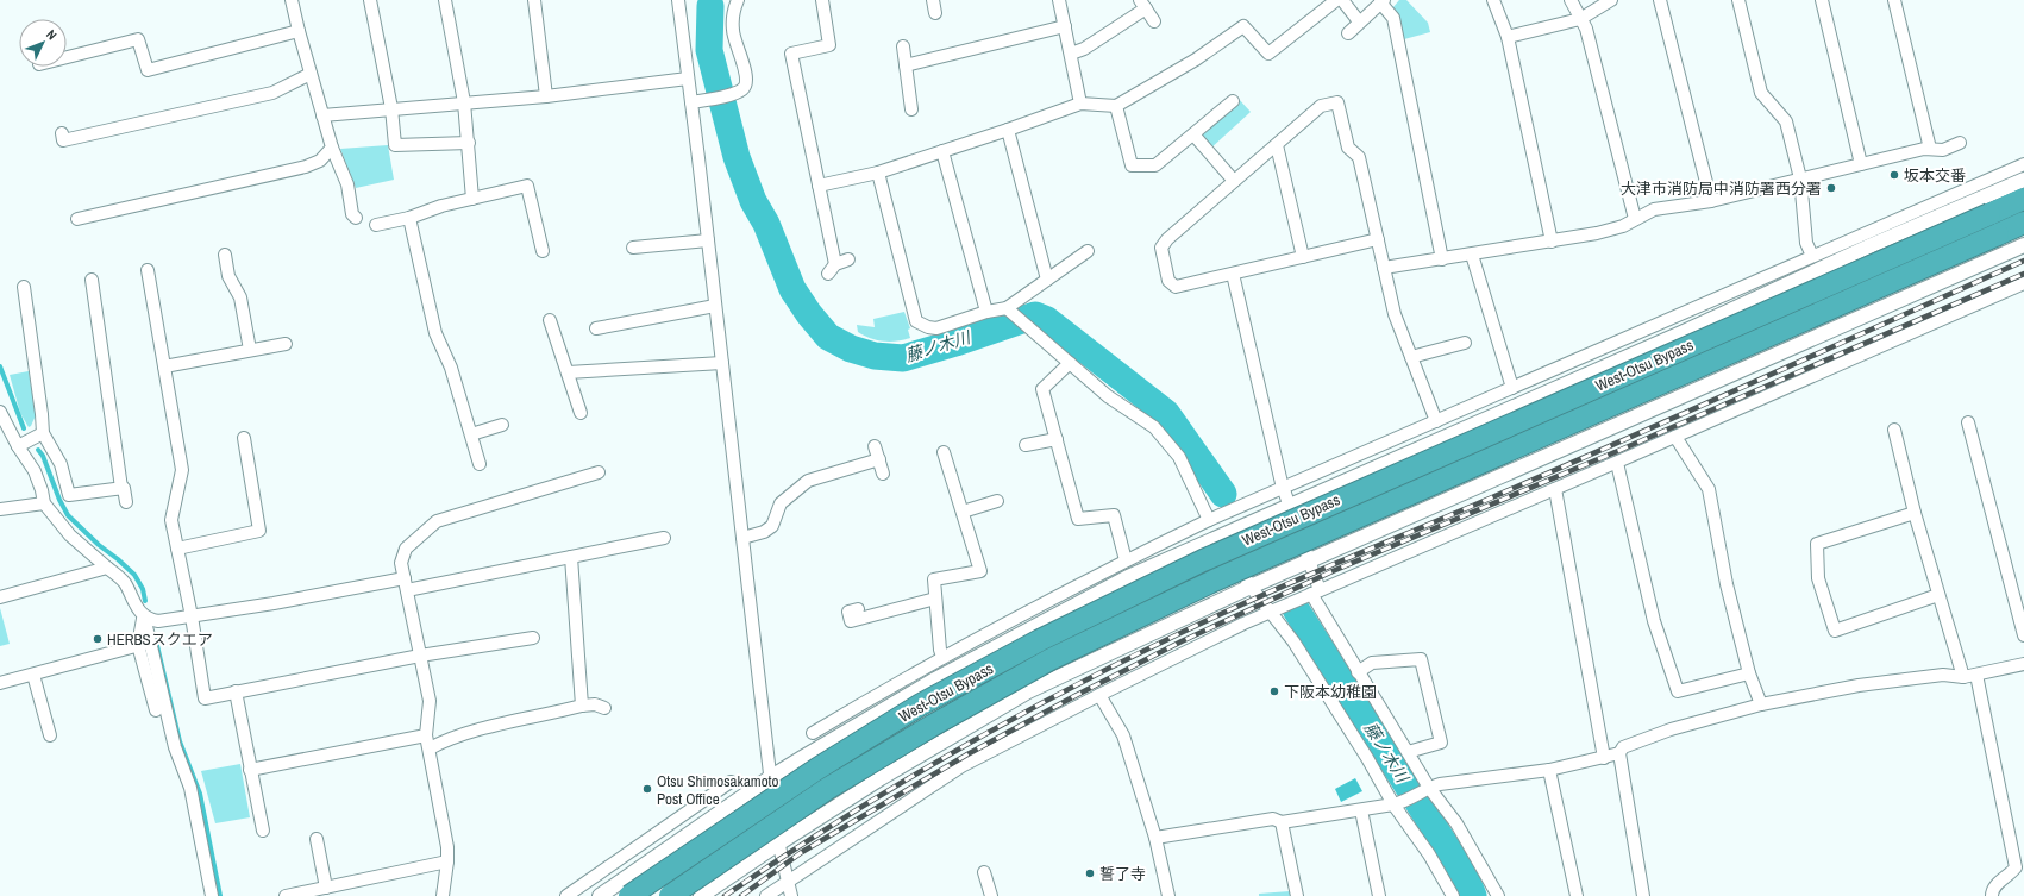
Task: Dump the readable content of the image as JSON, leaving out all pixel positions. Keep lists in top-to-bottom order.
{
  "streets": {
    "highway": ["West-Otsu Bypass"]
  },
  "water": ["藤ノ木川"],
  "places": [
    "坂本交番",
    "大津市消防局中消防署西分署",
    "HERBSスクエア",
    "下阪本幼稚園",
    "Otsu Shimosakamoto Post Office",
    "誓了寺"
  ],
  "north": "top right"
}
